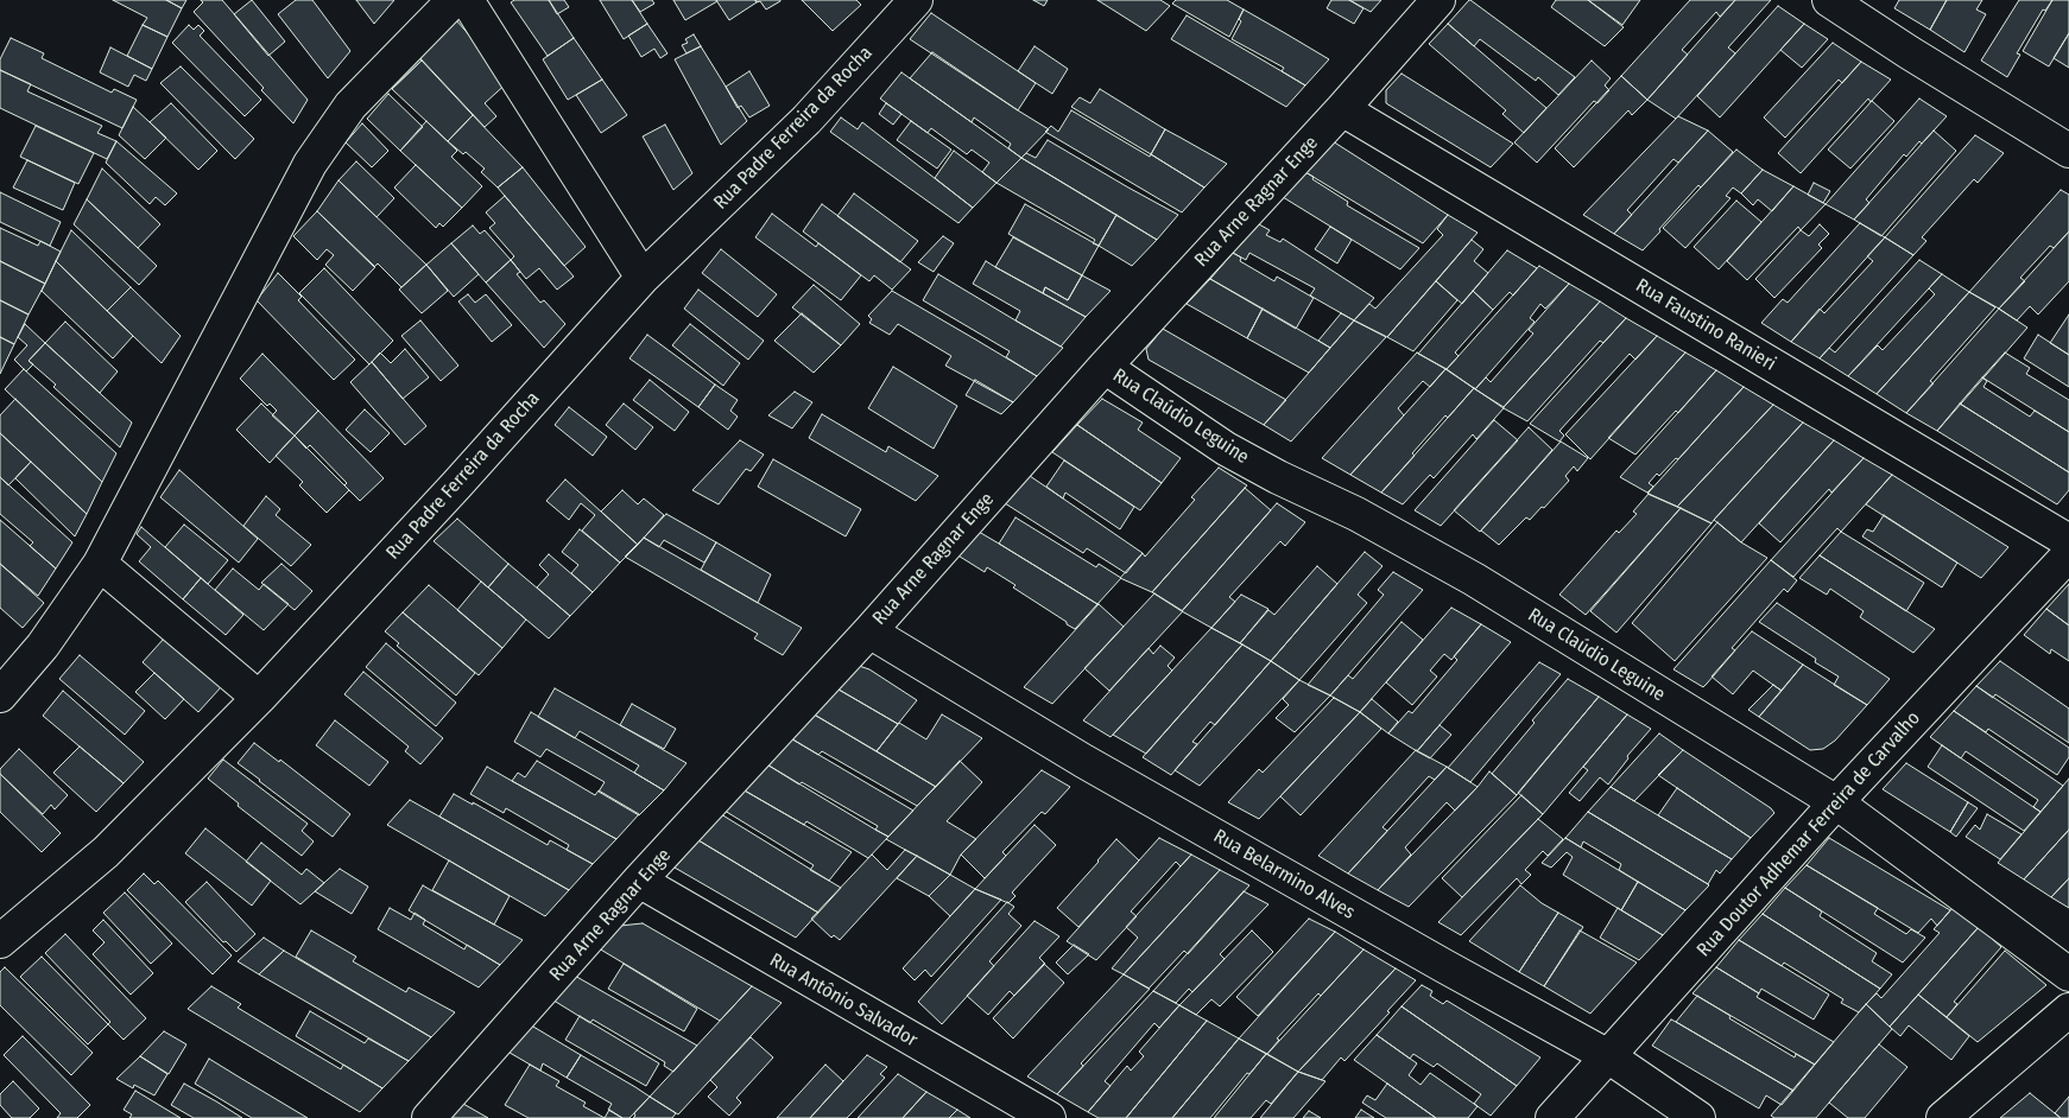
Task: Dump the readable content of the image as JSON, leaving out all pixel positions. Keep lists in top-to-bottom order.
{
  "streets": {
    "street": [
      "Rua Padre Ferreira da Rocha",
      "Rua Arne Ragnar Enge",
      "Rua Faustino Ranieri",
      "Rua Claúdio Leguine",
      "Rua Doutor Adhemar Ferreira de Carvalho",
      "Rua Belarmino Alves",
      "Rua Antônio Salvador"
    ]
  },
  "crossings": [
    ["Rua Arne Ragnar Enge", "Rua Faustino Ranieri"],
    ["Rua Arne Ragnar Enge", "Rua Claúdio Leguine"],
    ["Rua Arne Ragnar Enge", "Rua Belarmino Alves"],
    ["Rua Arne Ragnar Enge", "Rua Antônio Salvador"],
    ["Rua Claúdio Leguine", "Rua Doutor Adhemar Ferreira de Carvalho"],
    ["Rua Doutor Adhemar Ferreira de Carvalho", "Rua Belarmino Alves"]
  ]
}
